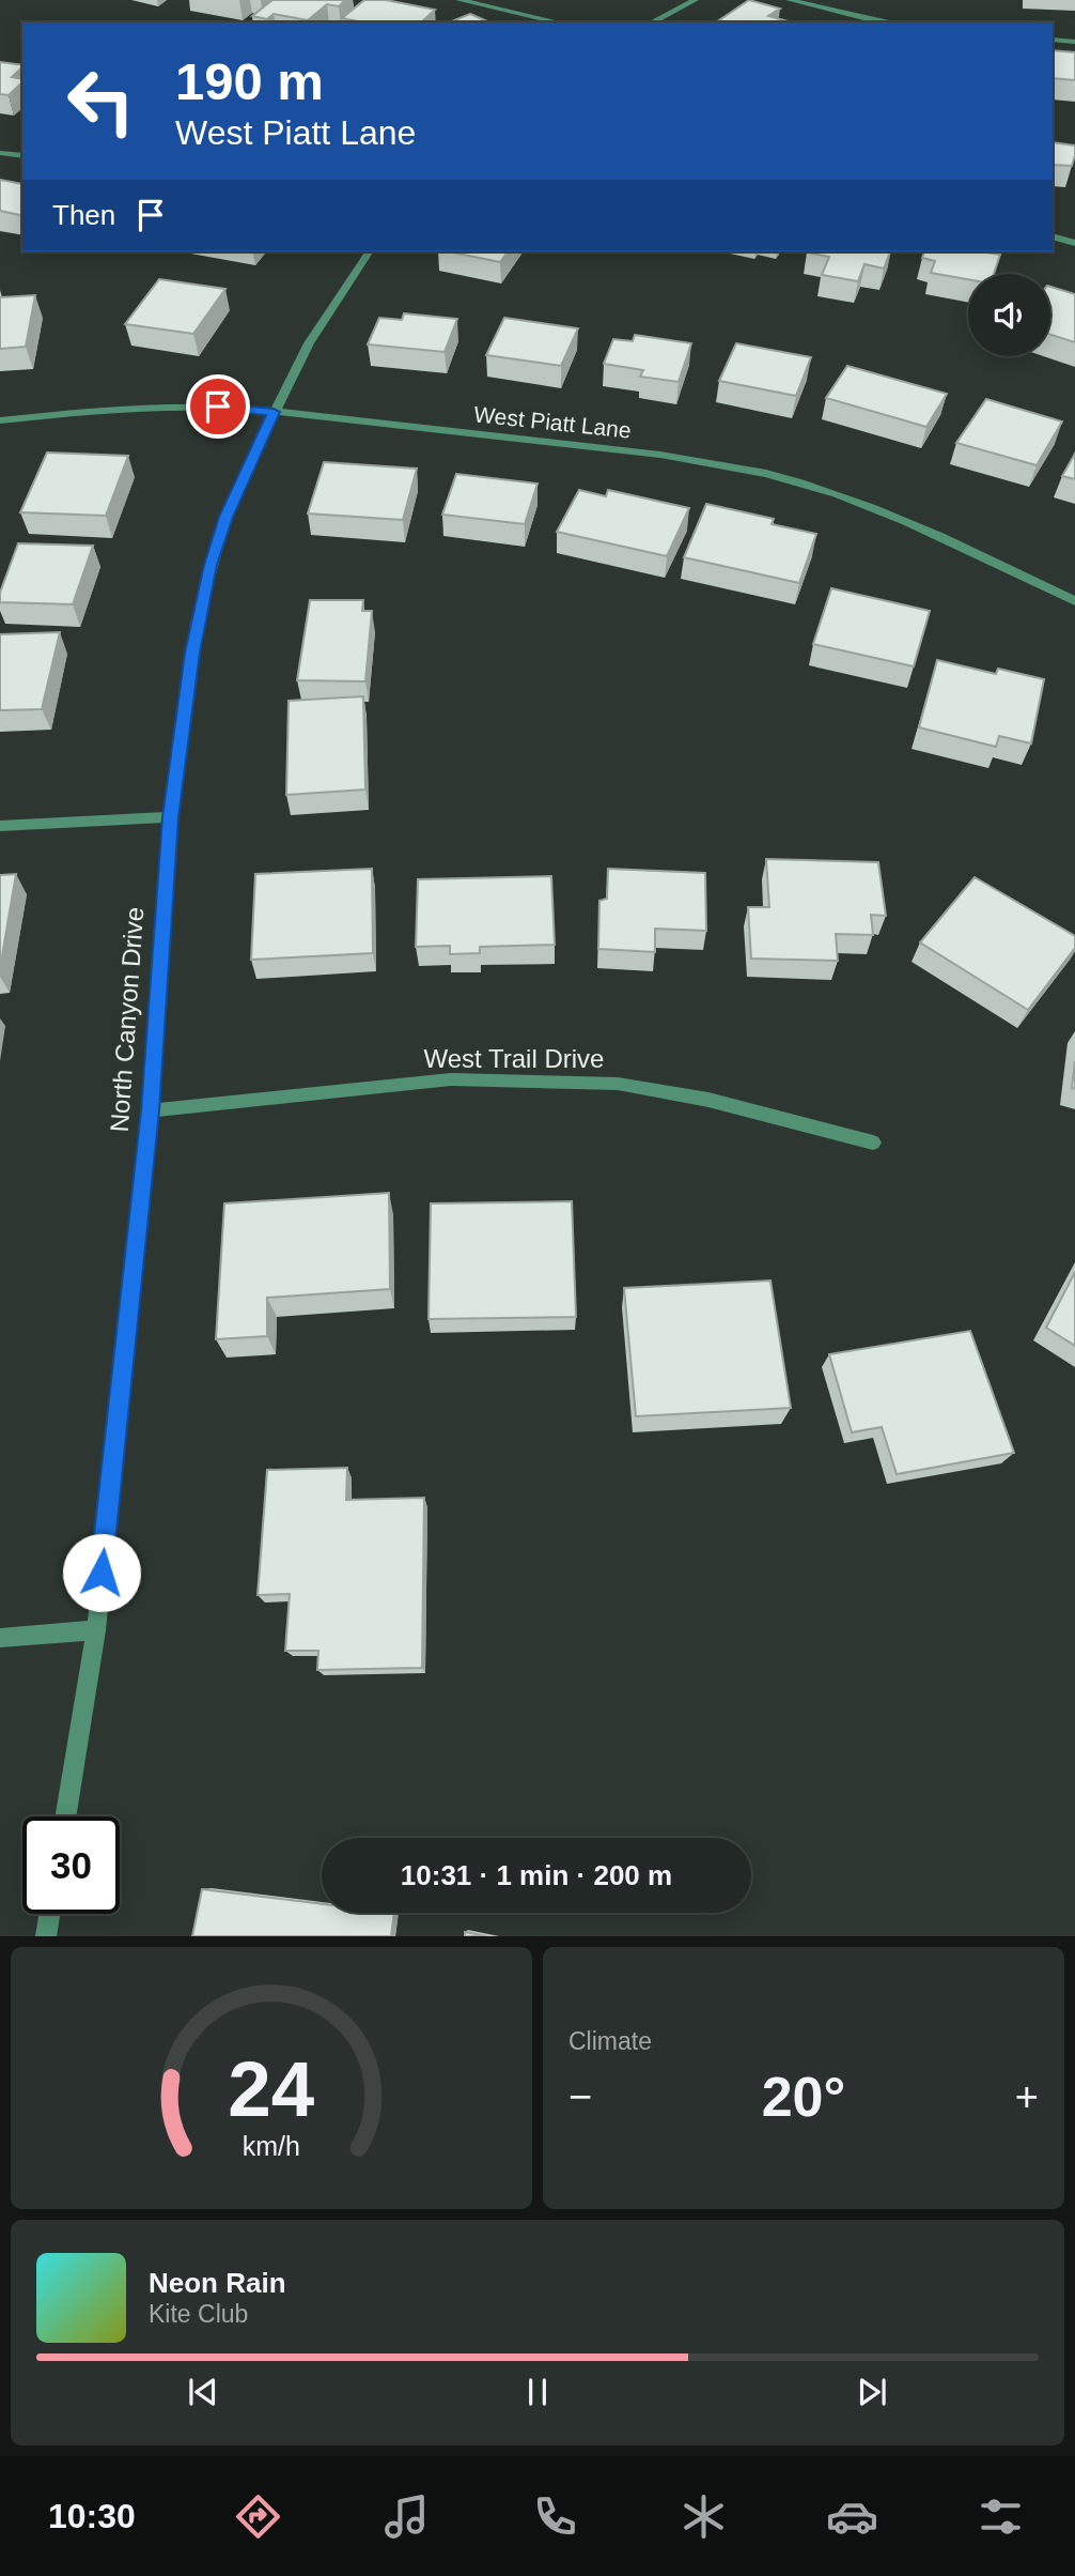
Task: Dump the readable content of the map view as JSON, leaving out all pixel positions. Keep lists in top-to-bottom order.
{
  "streets": {
    "street": ["West Piatt Lane", "North Canyon Drive", "West Trail Drive"]
  },
  "crossings": [
    ["West Piatt Lane", "North Canyon Drive"],
    ["North Canyon Drive", "West Trail Drive"]
  ],
  "page": {
    "turn": ["190 m", "West Piatt Lane"],
    "then": "Then",
    "limit": "30",
    "trip": "10:31 · 1 min · 200 m",
    "tile": "Climate",
    "heat": ["−", "20°", "+"],
    "song": ["Neon Rain", "Kite Club"],
    "tabs": "10:30",
    "gauge": ["24", "km/h"]
  }
}
